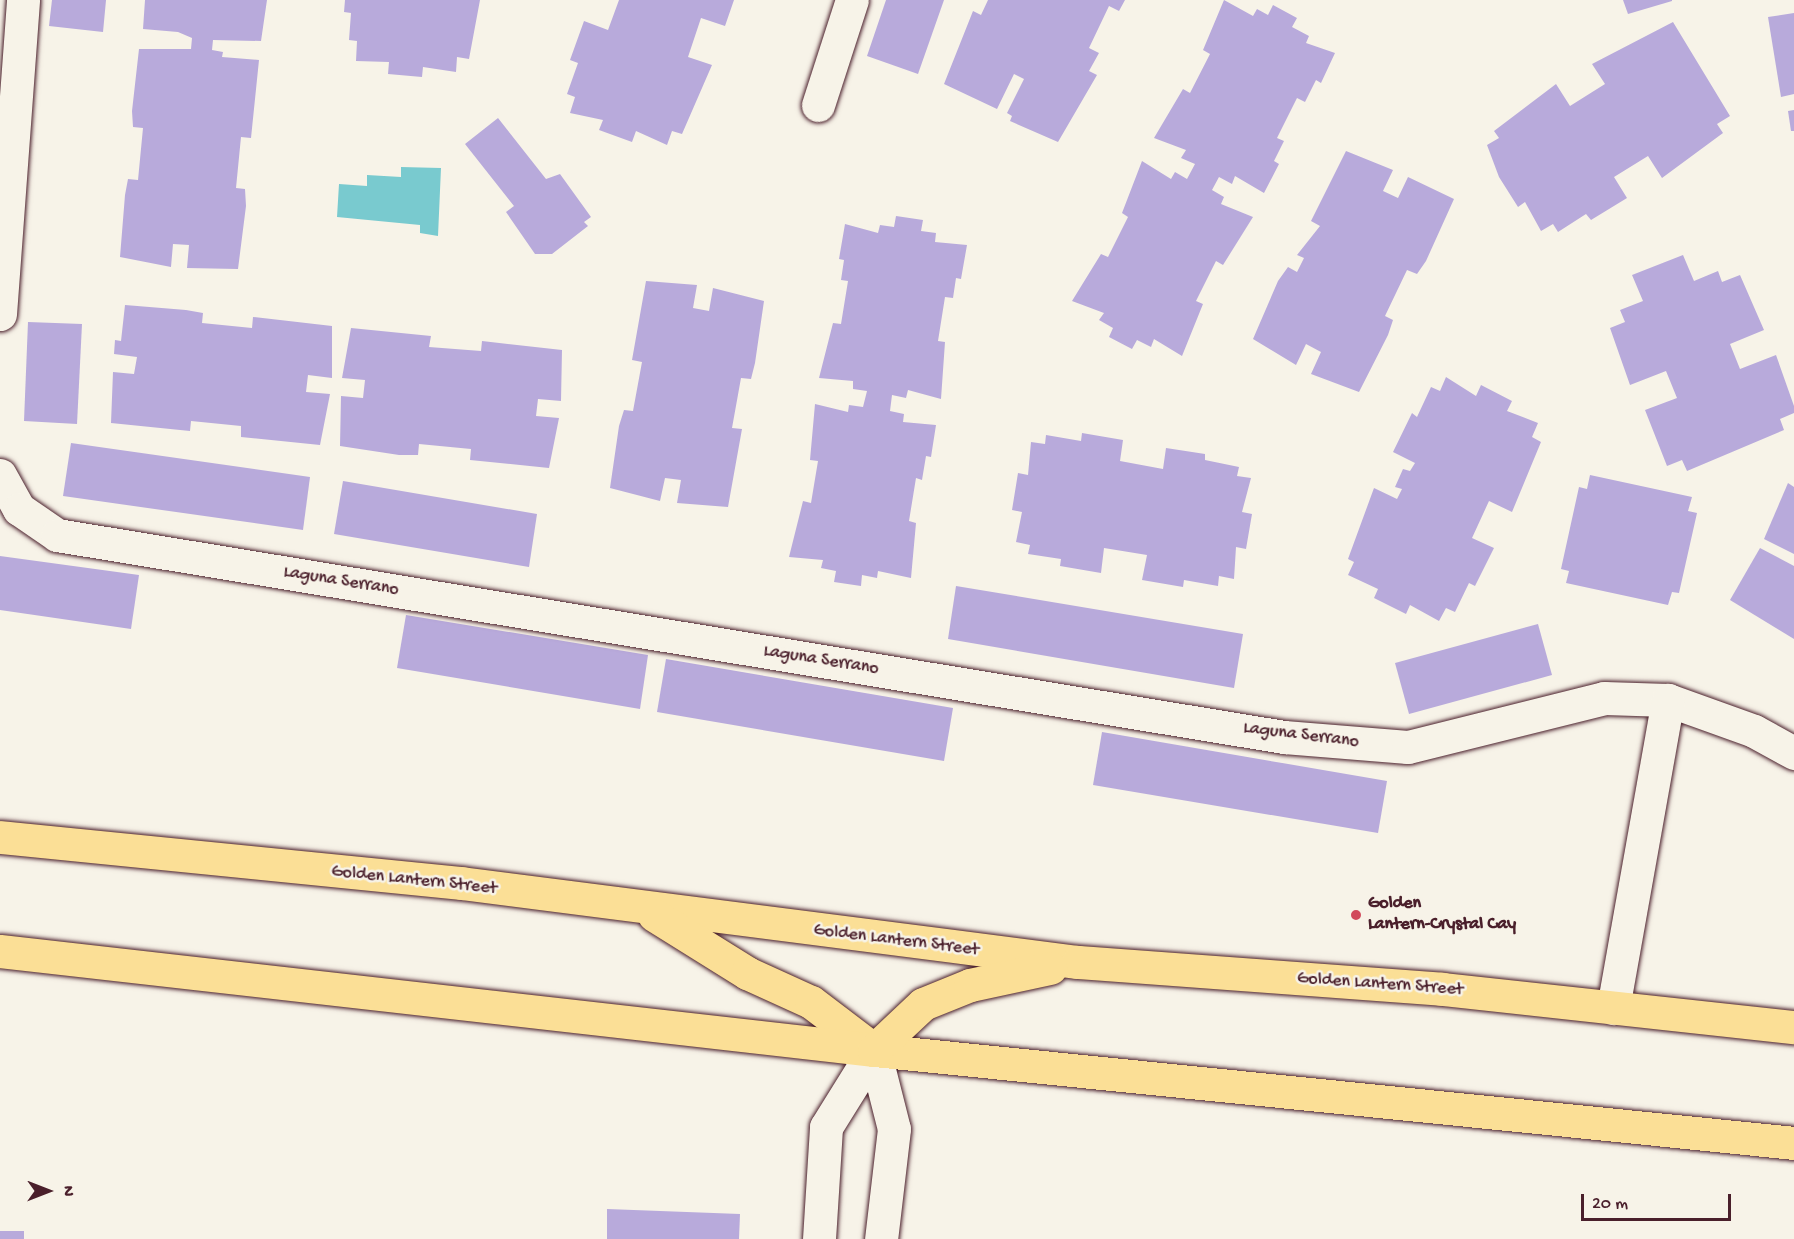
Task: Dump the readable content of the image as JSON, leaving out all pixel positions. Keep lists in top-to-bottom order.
{
  "streets": {
    "main road": ["Golden Lantern Street"],
    "street": ["Laguna Serrano"]
  },
  "places": ["Golden Lantern-Crystal Cay"],
  "scale_bar": "20 m",
  "north": "right"
}
